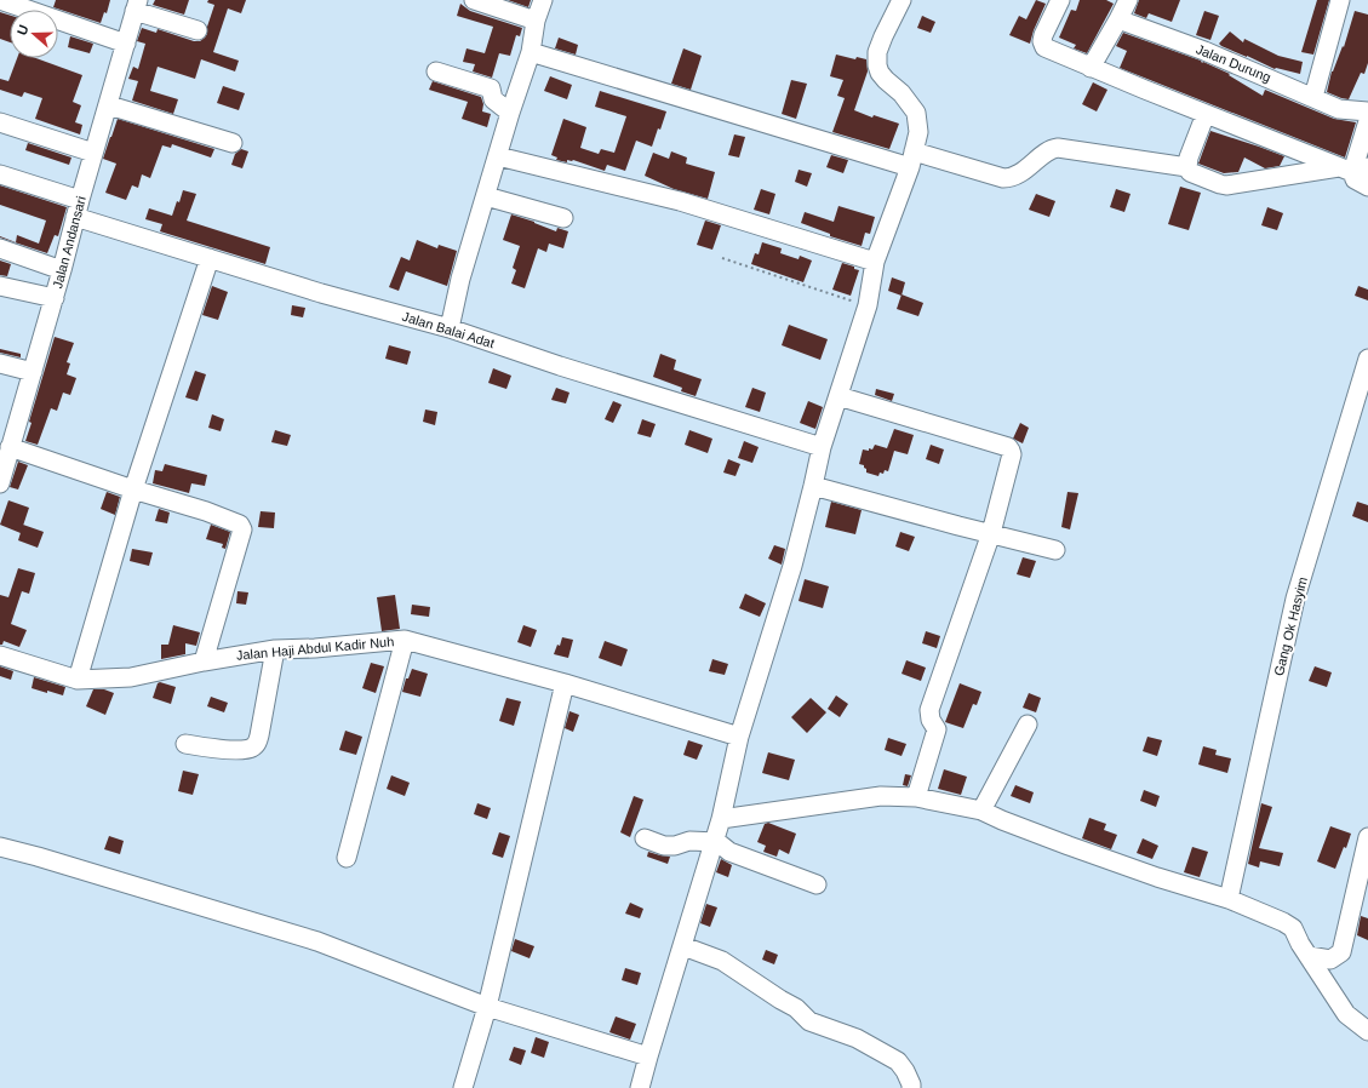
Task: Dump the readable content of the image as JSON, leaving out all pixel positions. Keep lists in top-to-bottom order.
{
  "streets": {
    "street": [
      "Jalan Durung",
      "Jalan Andansari",
      "Jalan Balai Adat",
      "Gang Ok Hasyim",
      "Jalan Haji Abdul Kadir Nuh"
    ]
  },
  "crossings": [
    ["Jalan Andansari", "Jalan Balai Adat"]
  ],
  "north": "left"
}
